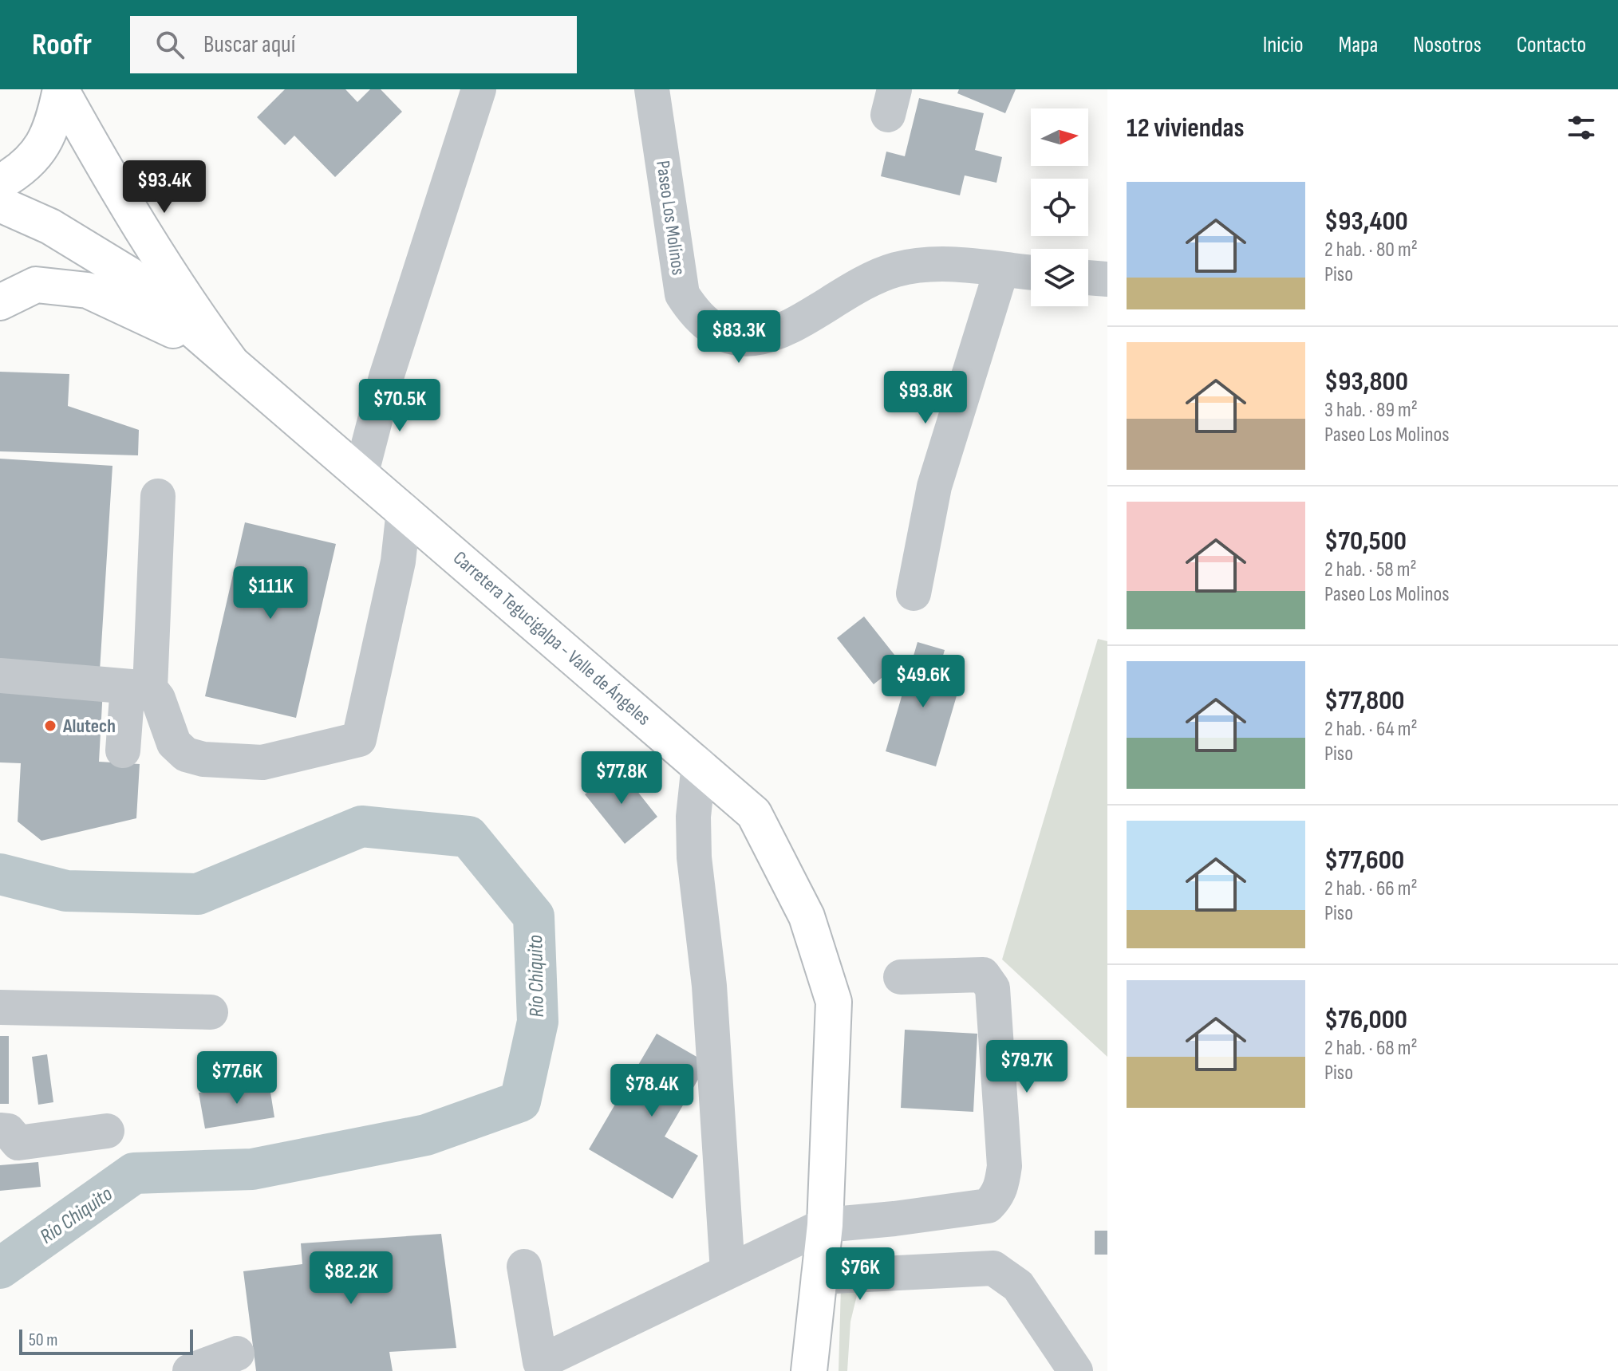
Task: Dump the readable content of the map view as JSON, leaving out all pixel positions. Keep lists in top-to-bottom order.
{
  "streets": {
    "main road": ["Carretera Tegucigalpa - Valle de Ángeles"],
    "street": ["Paseo Los Molinos"]
  },
  "water": ["Río Chiquito"],
  "places": ["Alutech"],
  "scale_bar": "50 m",
  "north": "right",
  "page": {
    "header": "Roofr",
    "search": "Buscar aquí",
    "nav": [
      "Inicio",
      "Mapa",
      "Nosotros",
      "Contacto"
    ],
    "heading": "12 viviendas",
    "price": [
      "$93.4K",
      "$83.3K",
      "$93.8K",
      "$70.5K",
      "$111K",
      "$49.6K",
      "$77.8K",
      "$79.7K",
      "$77.6K",
      "$78.4K",
      "$76K",
      "$82.2K"
    ],
    "list": [
      {
        "name": "$93,400",
        "note": "2 hab. · 80 m² · Piso"
      },
      {
        "name": "$93,800",
        "note": "3 hab. · 89 m² · Paseo Los Molinos"
      },
      {
        "name": "$70,500",
        "note": "2 hab. · 58 m² · Paseo Los Molinos"
      },
      {
        "name": "$77,800",
        "note": "2 hab. · 64 m² · Piso"
      },
      {
        "name": "$77,600",
        "note": "2 hab. · 66 m² · Piso"
      },
      {
        "name": "$76,000",
        "note": "2 hab. · 68 m² · Piso"
      }
    ],
    "scale": "50 m"
  }
}
